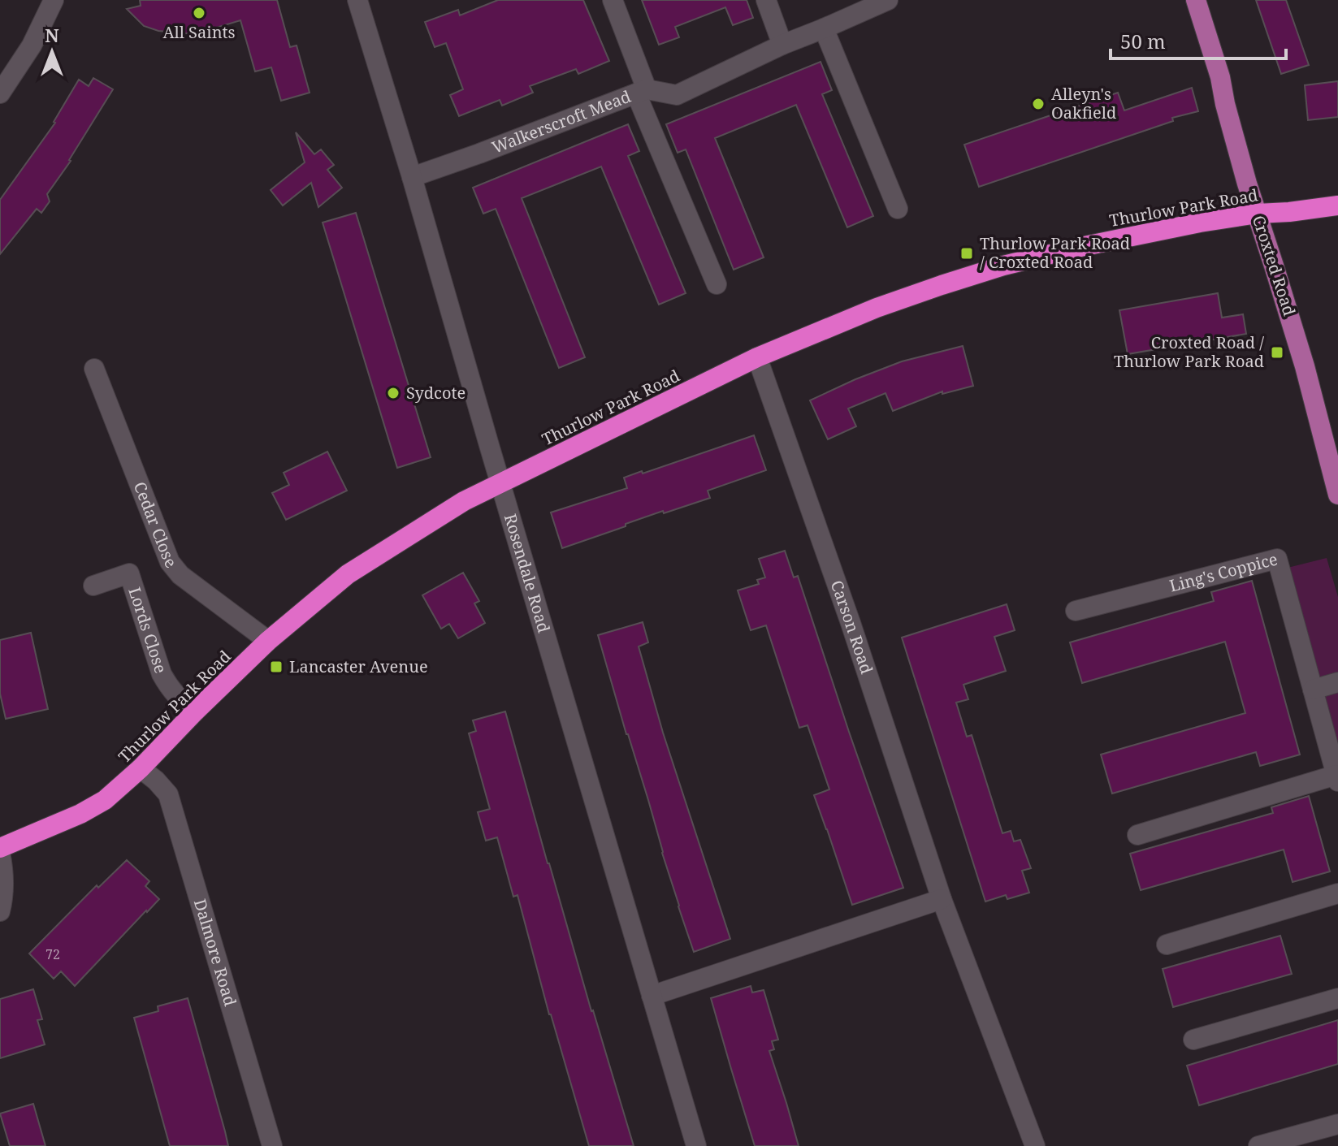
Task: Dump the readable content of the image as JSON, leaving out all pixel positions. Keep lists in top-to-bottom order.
{
  "streets": {
    "highway": ["Thurlow Park Road"],
    "main road": ["Croxted Road"],
    "street": [
      "Walkerscroft Mead",
      "Cedar Close",
      "Rosendale Road",
      "Ling's Coppice",
      "Carson Road",
      "Lords Close",
      "Dalmore Road"
    ]
  },
  "crossings": [
    ["Walkerscroft Mead", "Rosendale Road"],
    ["Thurlow Park Road", "Croxted Road"],
    ["Thurlow Park Road", "Cedar Close"],
    ["Thurlow Park Road", "Rosendale Road"],
    ["Thurlow Park Road", "Carson Road"],
    ["Thurlow Park Road", "Lords Close"],
    ["Thurlow Park Road", "Dalmore Road"]
  ],
  "places": {
    "other": ["All Saints", "Alleyn's Oakfield", "Sydcote"],
    "transit": ["Thurlow Park Road / Croxted Road", "Croxted Road / Thurlow Park Road", "Lancaster Avenue"]
  },
  "house_numbers": ["72"],
  "scale_bar": "50 m",
  "north": "top"
}
